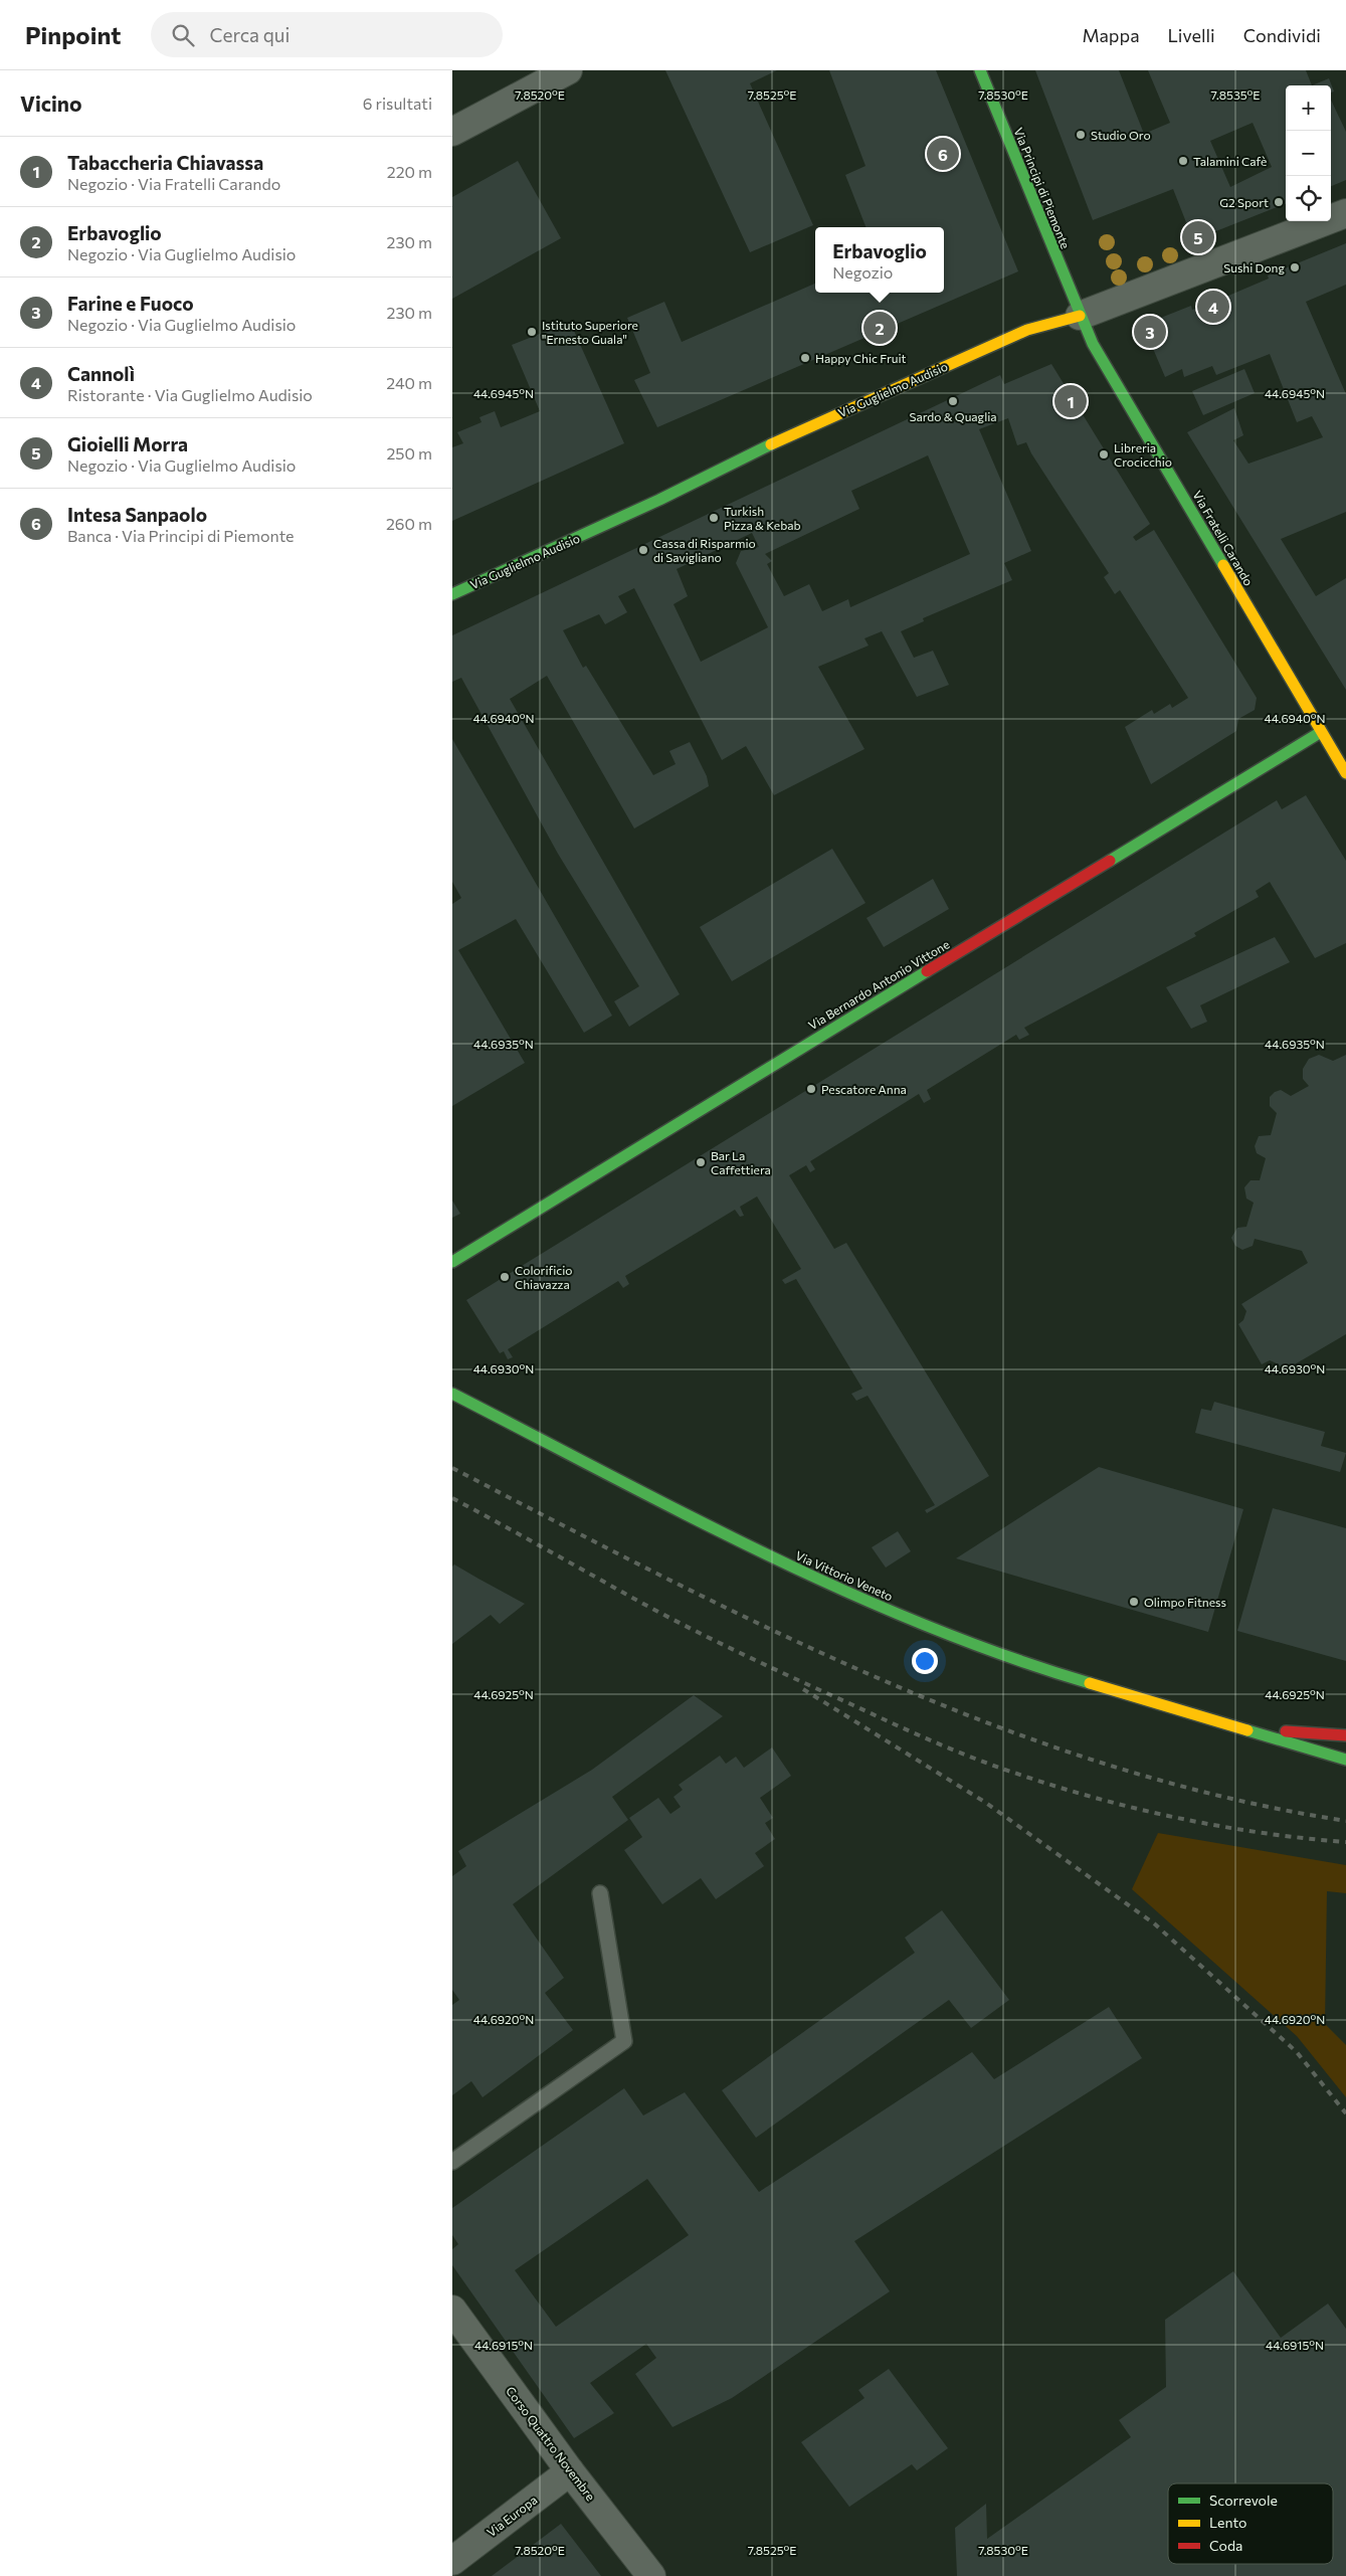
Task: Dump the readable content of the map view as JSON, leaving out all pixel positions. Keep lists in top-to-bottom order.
{
  "streets": {
    "street": [
      "Via Principi di Piemonte",
      "Via Guglielmo Audisio",
      "Via Fratelli Carando",
      "Via Bernardo Antonio Vittone",
      "Via Vittorio Veneto",
      "Corso Quattro Novembre",
      "Via Europa"
    ]
  },
  "crossings": [
    ["Via Principi di Piemonte", "Via Guglielmo Audisio"],
    ["Via Principi di Piemonte", "Via Fratelli Carando"],
    ["Via Guglielmo Audisio", "Via Fratelli Carando"],
    ["Via Fratelli Carando", "Via Bernardo Antonio Vittone"],
    ["Corso Quattro Novembre", "Via Europa"]
  ],
  "places": [
    "Studio Oro",
    "Talamini Cafè",
    "G2 Sport",
    "Sushi Dong",
    "Istituto Superiore \"Ernesto Guala\"",
    "Happy Chic Fruit",
    "Sardo & Quaglia",
    "Libreria Crocicchio",
    "Turkish Pizza & Kebab",
    "Cassa di Risparmio di Savigliano",
    "Pescatore Anna",
    "Bar La Caffettiera",
    "Colorificio Chiavazza",
    "Olimpo Fitness"
  ],
  "legend": ["Scorrevole", "Lento", "Coda"],
  "page": {
    "header": "Pinpoint",
    "search": "Cerca qui",
    "nav": ["Mappa", "Livelli", "Condividi"],
    "heading": ["Vicino", "6 risultati"],
    "map_buttons": ["+", "−"],
    "list": [
      {
        "mark": "1",
        "name": "Tabaccheria Chiavassa",
        "note": "Negozio · Via Fratelli Carando",
        "value": "220 m"
      },
      {
        "mark": "2",
        "name": "Erbavoglio",
        "note": "Negozio · Via Guglielmo Audisio",
        "value": "230 m"
      },
      {
        "mark": "3",
        "name": "Farine e Fuoco",
        "note": "Negozio · Via Guglielmo Audisio",
        "value": "230 m"
      },
      {
        "mark": "4",
        "name": "Cannolì",
        "note": "Ristorante · Via Guglielmo Audisio",
        "value": "240 m"
      },
      {
        "mark": "5",
        "name": "Gioielli Morra",
        "note": "Negozio · Via Guglielmo Audisio",
        "value": "250 m"
      },
      {
        "mark": "6",
        "name": "Intesa Sanpaolo",
        "note": "Banca · Via Principi di Piemonte",
        "value": "260 m"
      }
    ],
    "pins": [
      "6",
      "5",
      "4",
      "2",
      "3",
      "1"
    ],
    "popup": ["Erbavoglio", "Negozio"]
  },
  "coordinates": [
    "7.8520°E",
    "7.8525°E",
    "7.8530°E",
    "7.8535°E",
    "44.6945°N",
    "44.6940°N",
    "44.6935°N",
    "44.6930°N",
    "44.6925°N",
    "44.6920°N",
    "44.6915°N"
  ]
}
